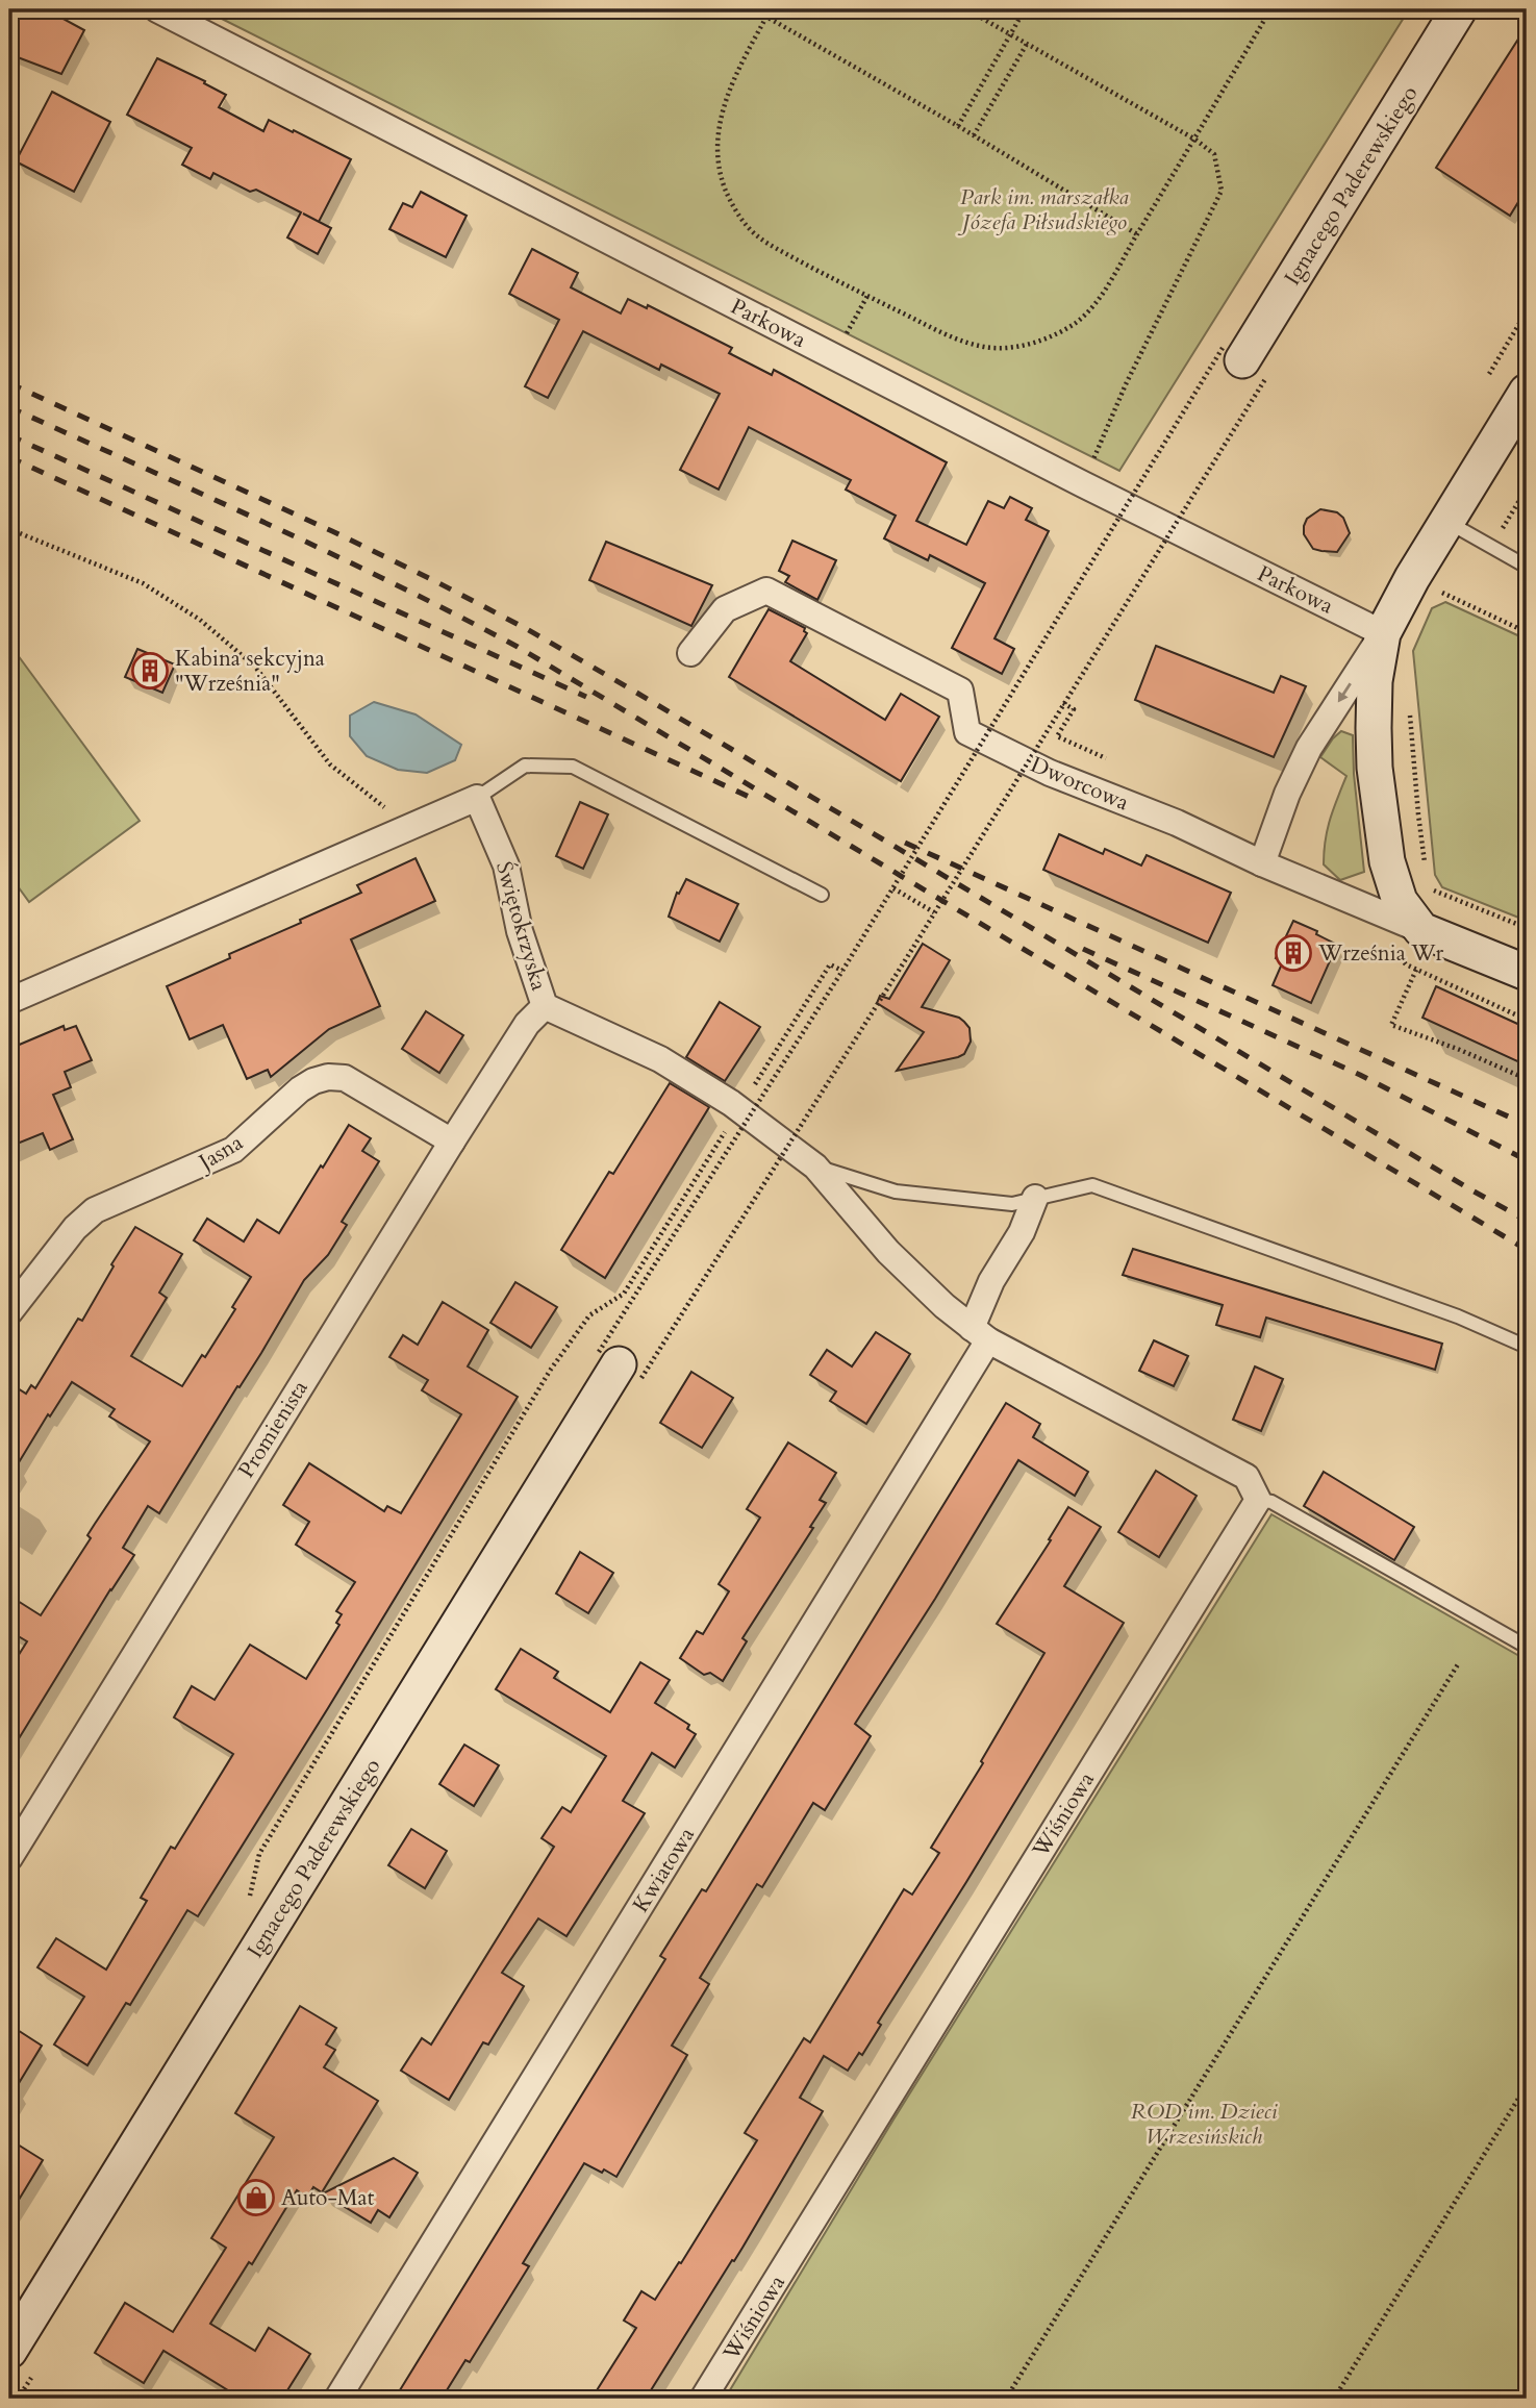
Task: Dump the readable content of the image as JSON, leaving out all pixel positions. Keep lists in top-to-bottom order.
{
  "streets": {
    "street": [
      "Ignacego Paderewskiego",
      "Parkowa",
      "Dworcowa",
      "Świętokrzyska",
      "Jasna",
      "Promienista",
      "Wiśniowa",
      "Kwiatowa"
    ]
  },
  "crossings": [
    ["Świętokrzyska", "Promienista"],
    ["Świętokrzyska", "Kwiatowa"],
    ["Jasna", "Promienista"]
  ],
  "parks": ["Park im. marszałka Józefa Piłsudskiego", "ROD im. Dzieci Wrzesińskich"],
  "places": {
    "building": ["Kabina sekcyjna \"Września\"", "Września Wr"],
    "shop": ["Auto-Mat"]
  }
}
